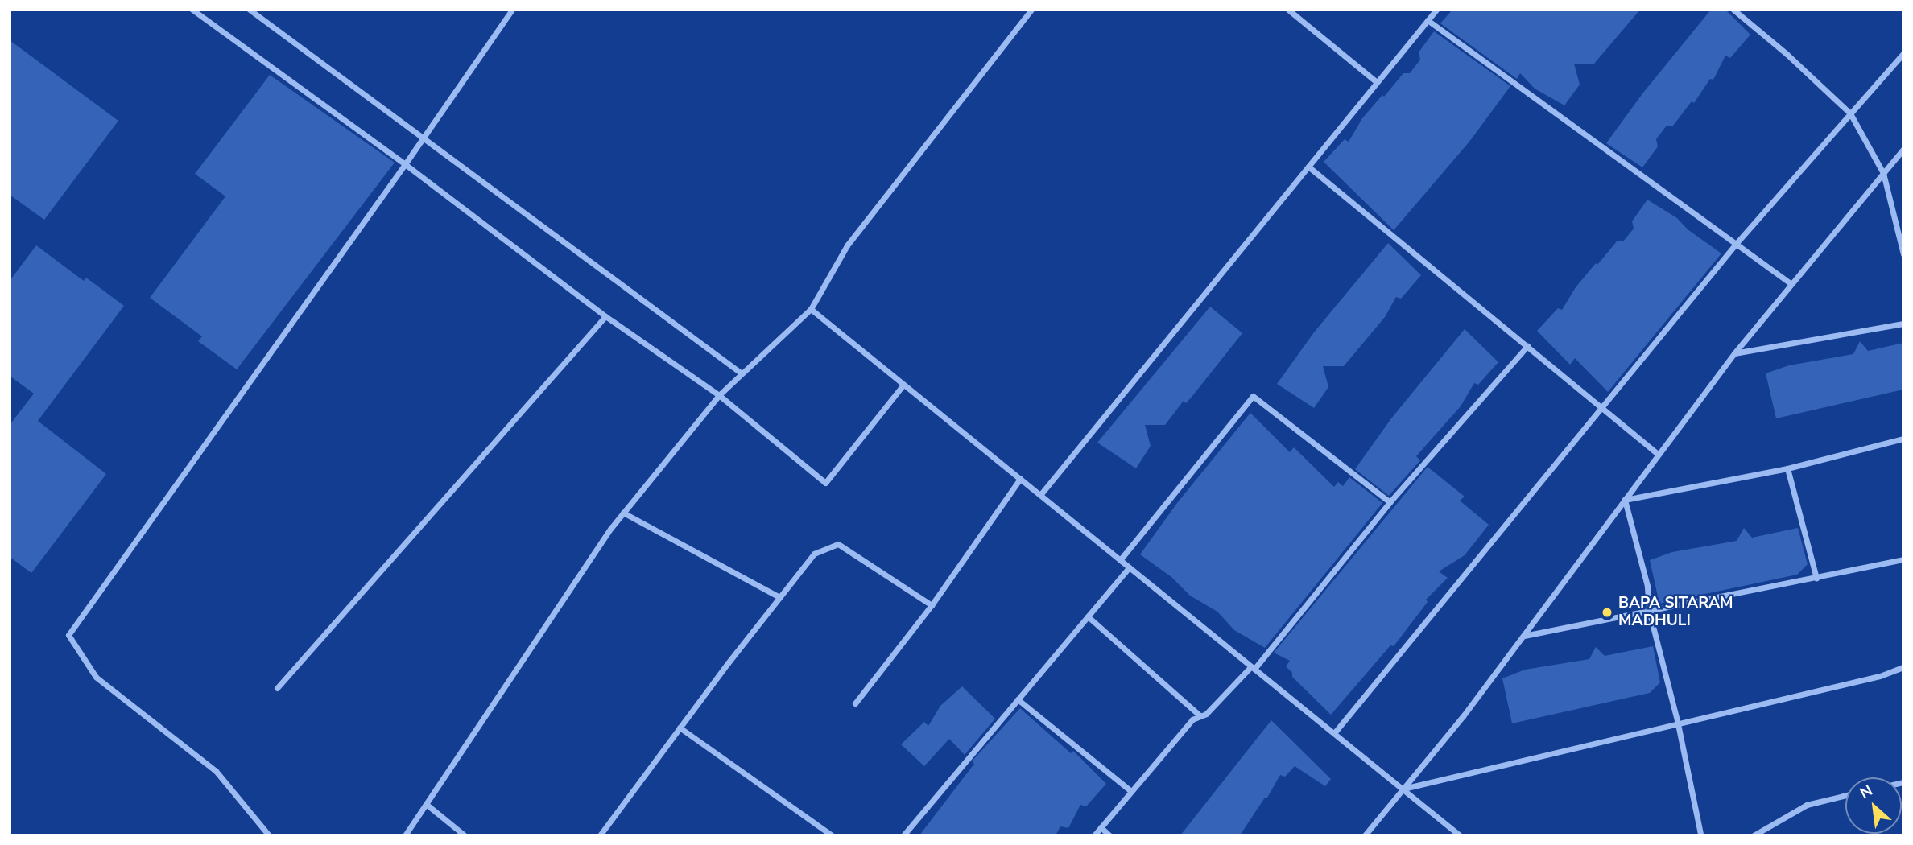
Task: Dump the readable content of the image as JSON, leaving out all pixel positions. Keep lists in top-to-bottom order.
{
  "places": ["BAPA SITARAM MADHULI"],
  "north": "top left"
}
